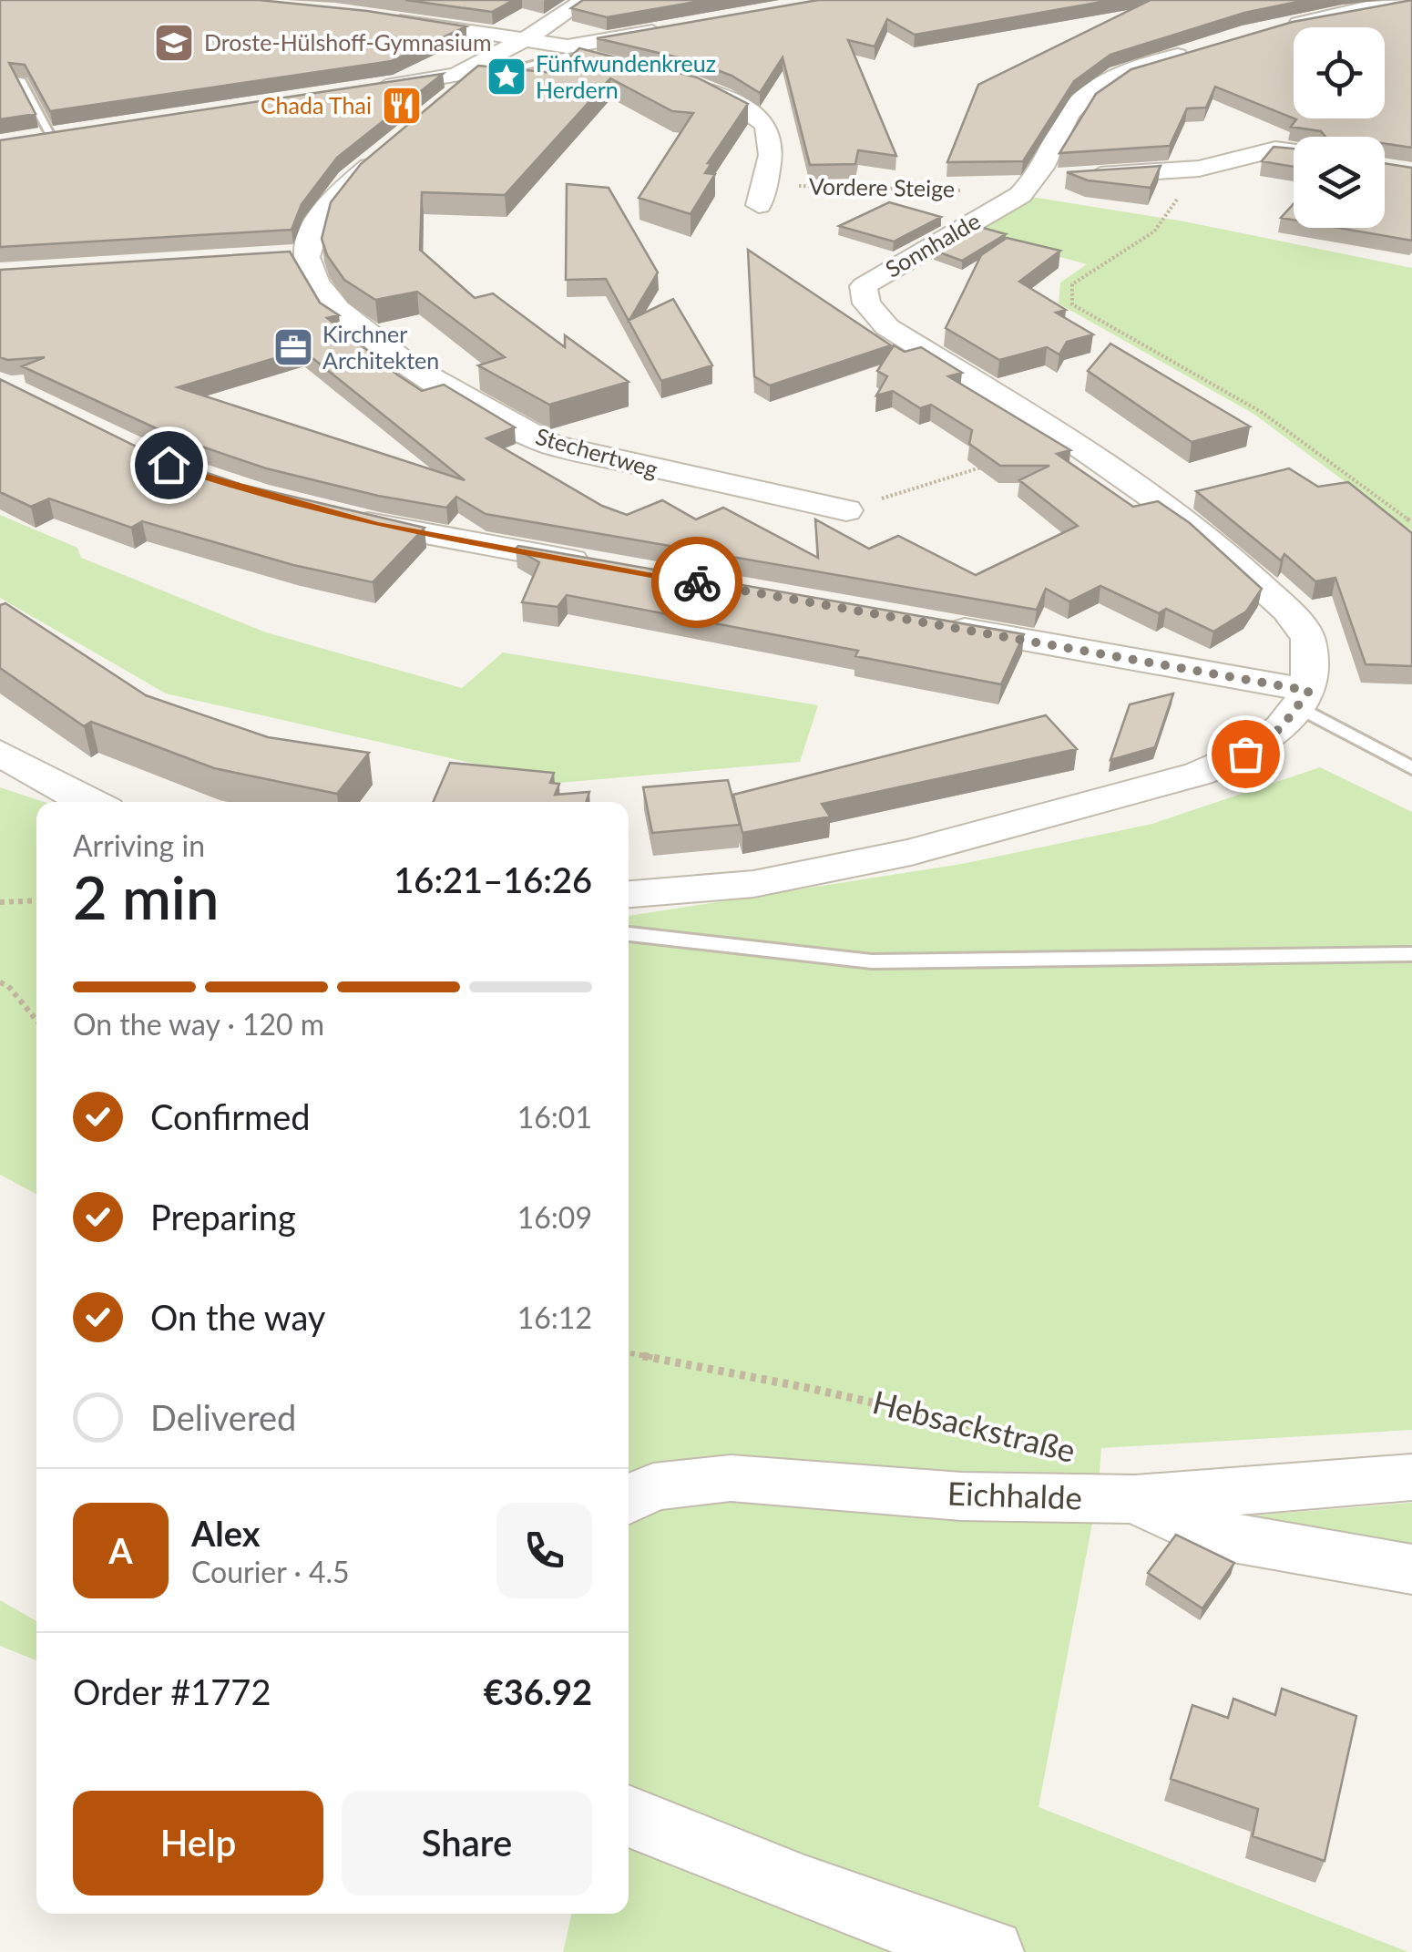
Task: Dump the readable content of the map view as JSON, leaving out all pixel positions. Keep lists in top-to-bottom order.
{
  "streets": {
    "street": [
      "Vordere Steige",
      "Sonnhalde",
      "Stechertweg",
      "Eichhalde"
    ],
    "path": ["Hebsackstraße"]
  },
  "crossings": [
    ["Hebsackstraße", "Eichhalde"]
  ],
  "places": {
    "school or university": ["Droste-Hülshoff-Gymnasium"],
    "place": ["Fünfwundenkreuz Herdern"],
    "restaurant": ["Chada Thai"],
    "office": ["Kirchner Architekten"]
  },
  "page": {
    "heading": ["2 min", "Arriving in", "16:21–16:26"],
    "panel": [
      "Alex",
      "Courier · 4.5",
      "Order #1772",
      "€36.92"
    ],
    "bar": "On the way · 120 m",
    "list": [
      ["Confirmed", "16:01"],
      ["Preparing", "16:09"],
      ["On the way", "16:12"],
      "Delivered"
    ],
    "round": "A",
    "buttons": ["Help", "Share"]
  }
}
